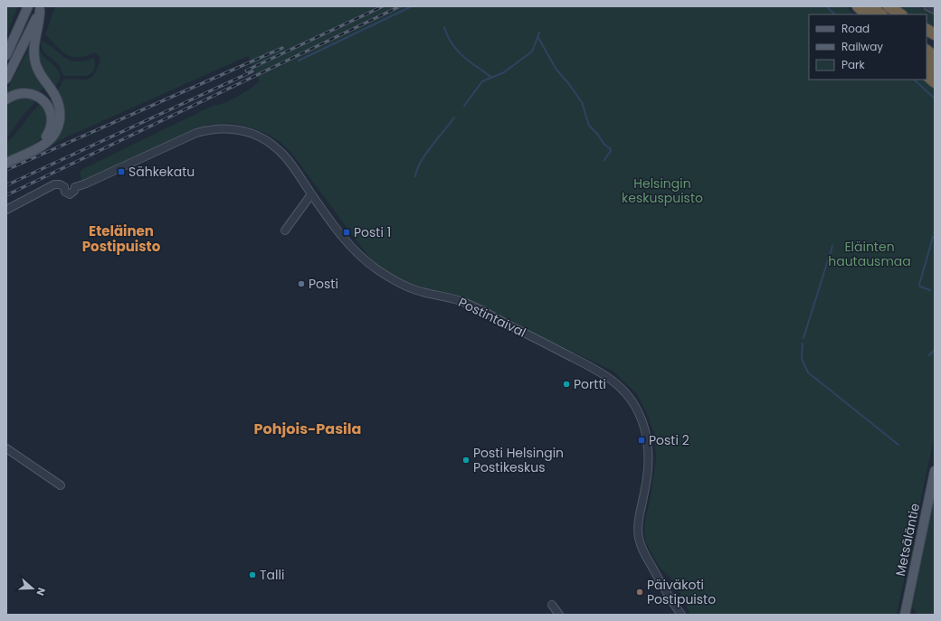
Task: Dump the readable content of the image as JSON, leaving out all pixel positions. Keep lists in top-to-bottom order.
{
  "streets": {
    "main road": ["Metsäläntie"],
    "street": ["Postintaival"]
  },
  "districts": ["Eteläinen Postipuisto", "Pohjois-Pasila"],
  "parks": ["Helsingin keskuspuisto", "Eläinten hautausmaa"],
  "places": {
    "transit": ["Sähkekatu", "Posti 1", "Posti 2"],
    "other": [
      "Posti",
      "Portti",
      "Posti Helsingin Postikeskus",
      "Talli",
      "Päiväkoti Postipuisto"
    ]
  },
  "legend": ["Road", "Railway", "Park"],
  "north": "right"
}
